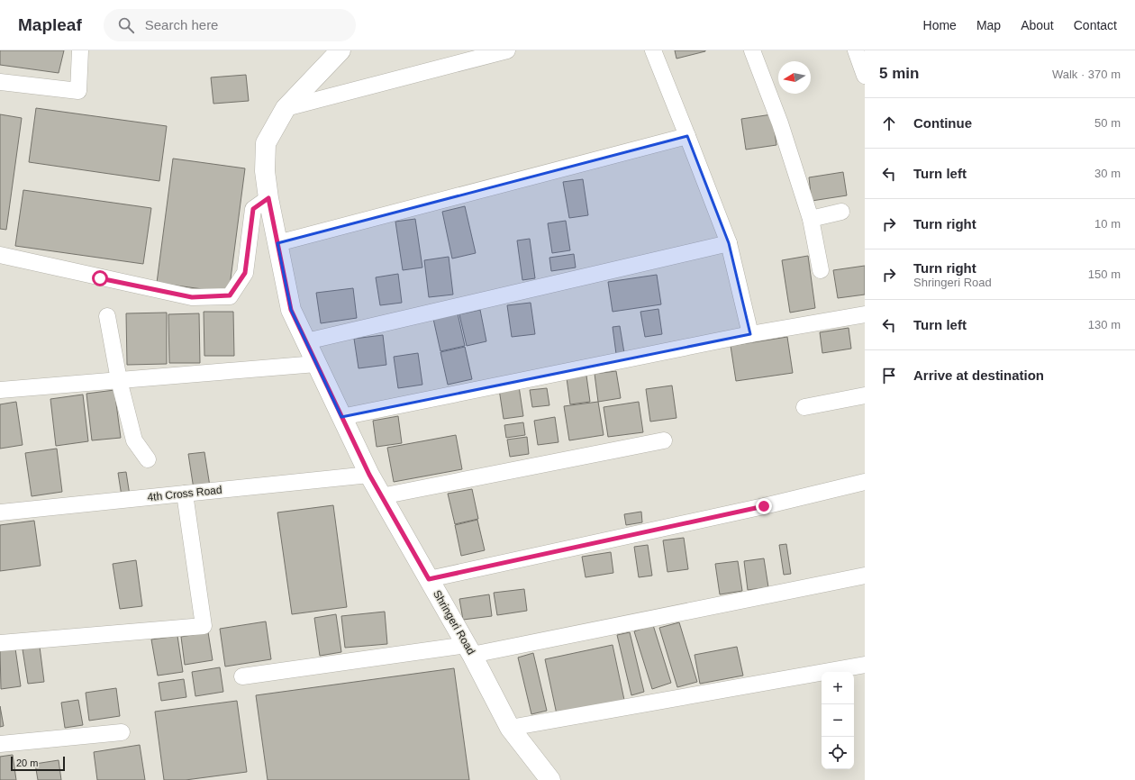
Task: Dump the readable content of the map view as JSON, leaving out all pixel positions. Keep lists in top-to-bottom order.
{
  "streets": {
    "street": ["4th Cross Road", "Shringeri Road"]
  },
  "crossings": [
    ["4th Cross Road", "Shringeri Road"]
  ],
  "scale_bar": "20 m",
  "north": "left",
  "page": {
    "header": "Mapleaf",
    "search": "Search here",
    "nav": [
      "Home",
      "Map",
      "About",
      "Contact"
    ],
    "heading": ["5 min", "Walk · 370 m"],
    "list": [
      ["Continue", "50 m"],
      ["Turn left", "30 m"],
      ["Turn right", "10 m"],
      ["Turn right", "Shringeri Road", "150 m"],
      ["Turn left", "130 m"],
      "Arrive at destination"
    ],
    "map_buttons": ["+", "−"],
    "scale": "20 m"
  }
}
